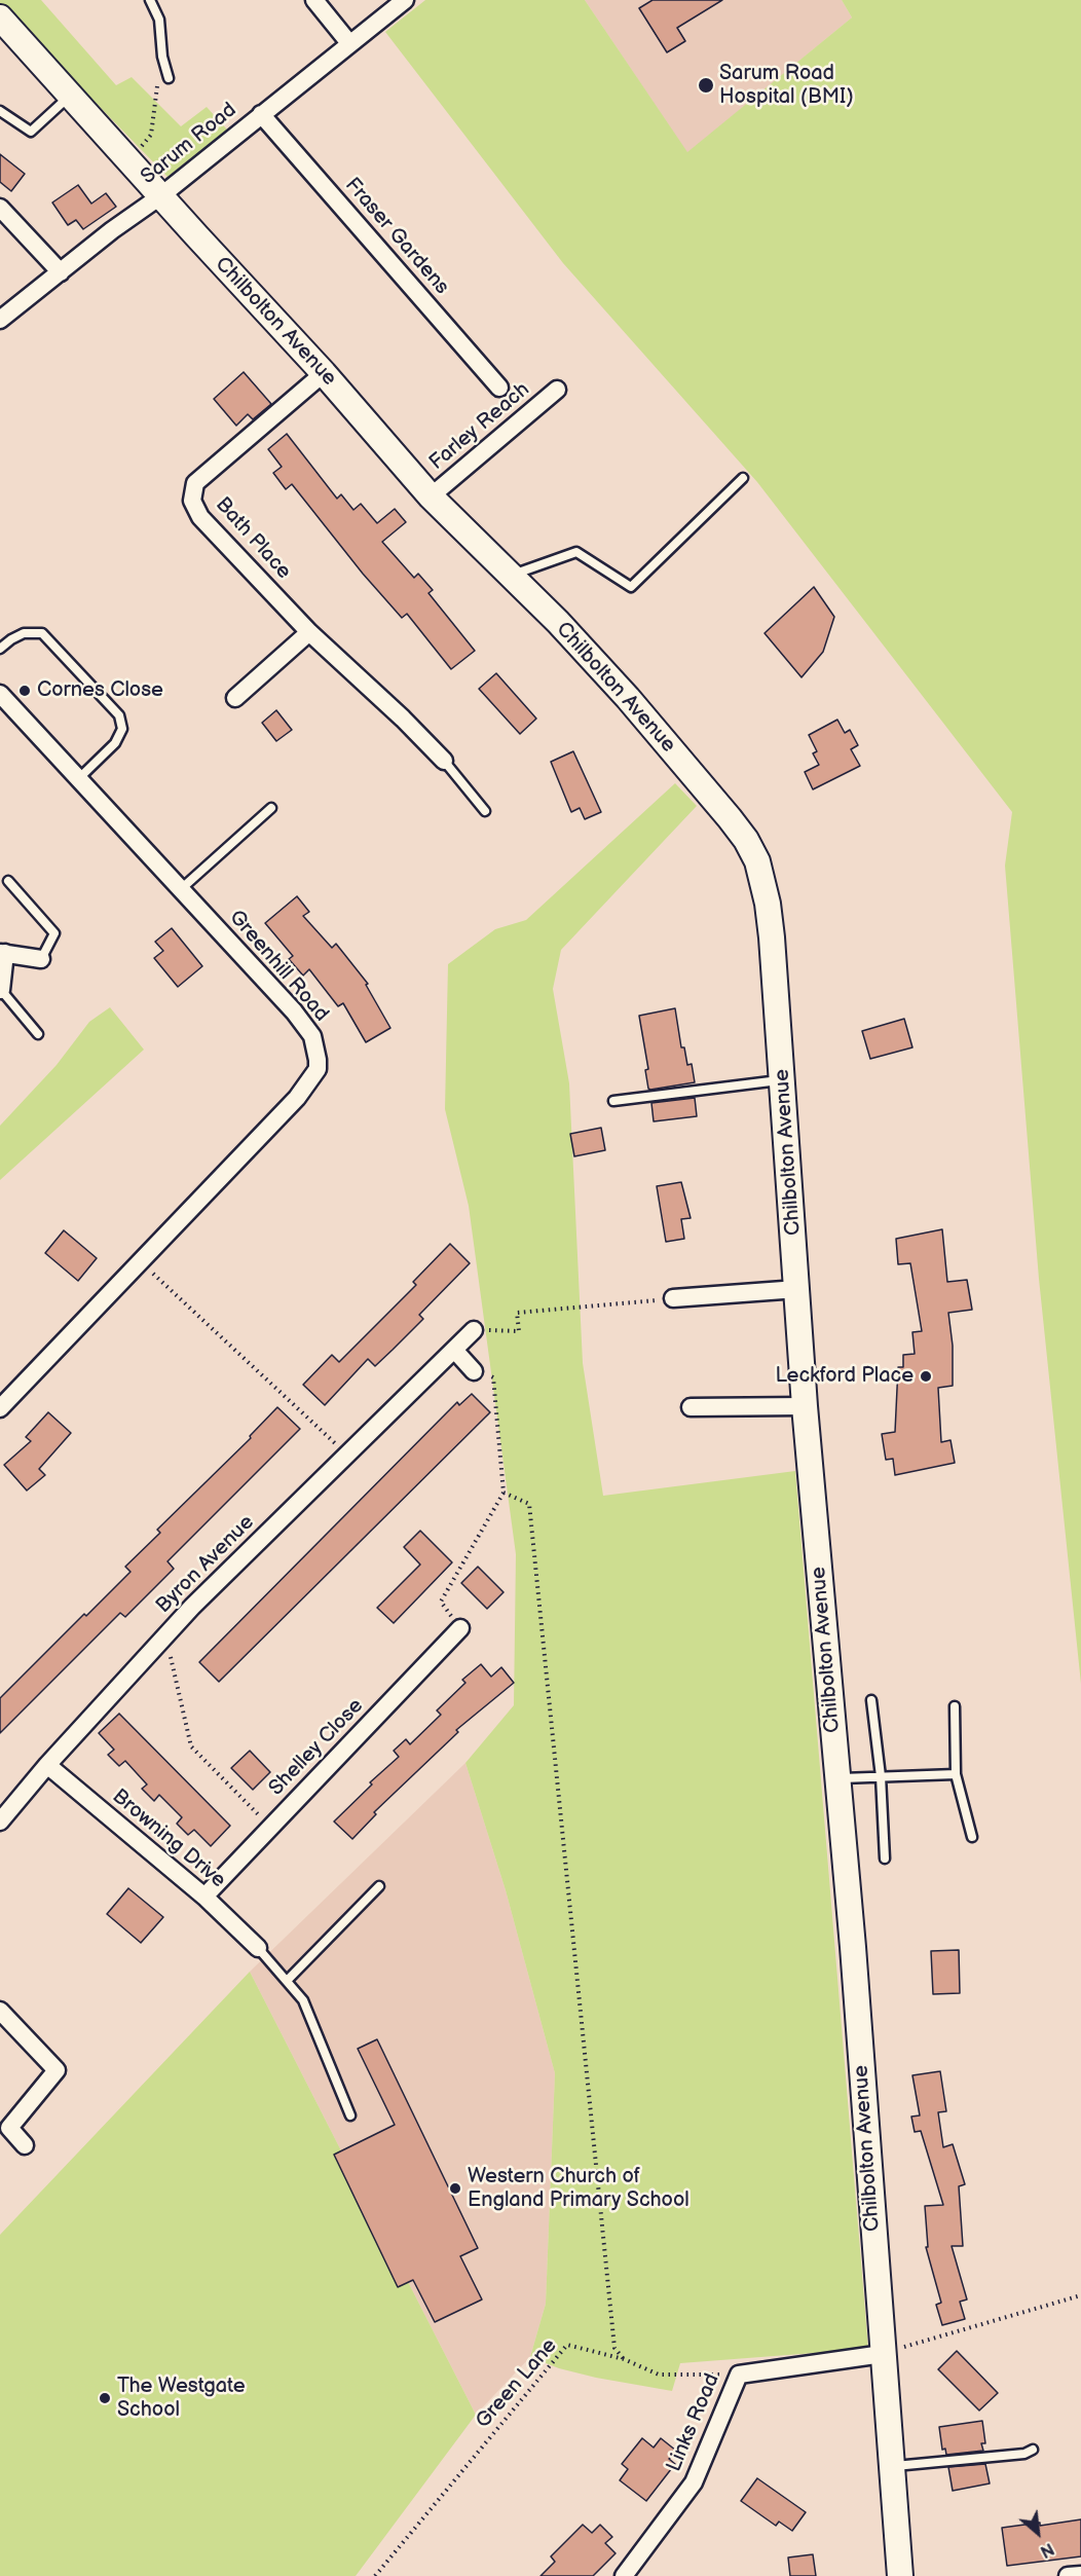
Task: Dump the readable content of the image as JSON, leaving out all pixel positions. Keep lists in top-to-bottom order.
{
  "streets": {
    "main road": ["Chilbolton Avenue"],
    "street": [
      "Sarum Road",
      "Fraser Gardens",
      "Farley Reach",
      "Bath Place",
      "Greenhill Road",
      "Byron Avenue",
      "Shelley Close",
      "Browning Drive",
      "Links Road"
    ],
    "path": ["Green Lane"]
  },
  "crossings": [
    ["Sarum Road", "Fraser Gardens"],
    ["Sarum Road", "Chilbolton Avenue"],
    ["Chilbolton Avenue", "Farley Reach"],
    ["Chilbolton Avenue", "Bath Place"],
    ["Chilbolton Avenue", "Links Road"],
    ["Byron Avenue", "Browning Drive"],
    ["Shelley Close", "Browning Drive"],
    ["Green Lane", "Links Road"]
  ],
  "places": [
    "Sarum Road Hospital (BMI)",
    "Cornes Close",
    "Leckford Place",
    "Western Church of England Primary School",
    "The Westgate School"
  ],
  "north": "bottom right"
}
